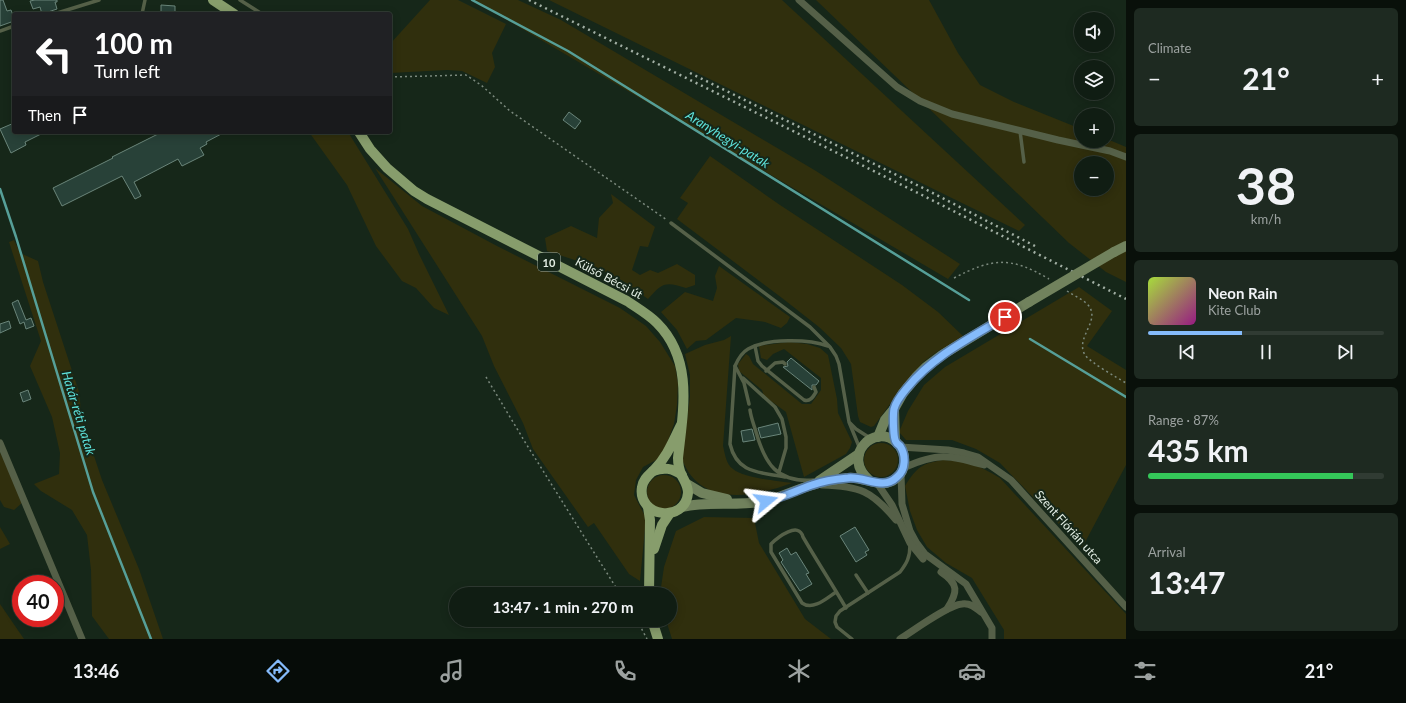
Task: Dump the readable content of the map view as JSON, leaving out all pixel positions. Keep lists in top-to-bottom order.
{
  "streets": {
    "main road": ["10", "Külső Bécsi út"],
    "street": ["Szent Flórián utca"]
  },
  "crossings": [
    ["10", "Külső Bécsi út"]
  ],
  "water": ["Aranyhegyi-patak", "Határ-réti patak"],
  "page": {
    "tile": [
      "Climate",
      ["38", "km/h"],
      ["Range · 87%", "435 km"],
      ["Arrival", "13:47"]
    ],
    "map_buttons": ["+", "−"],
    "turn": ["100 m", "Turn left"],
    "heat": ["−", "21°", "+"],
    "then": "Then",
    "song": ["Neon Rain", "Kite Club"],
    "limit": "40",
    "trip": "13:47 · 1 min · 270 m",
    "tabs": ["13:46", "21°"]
  }
}
